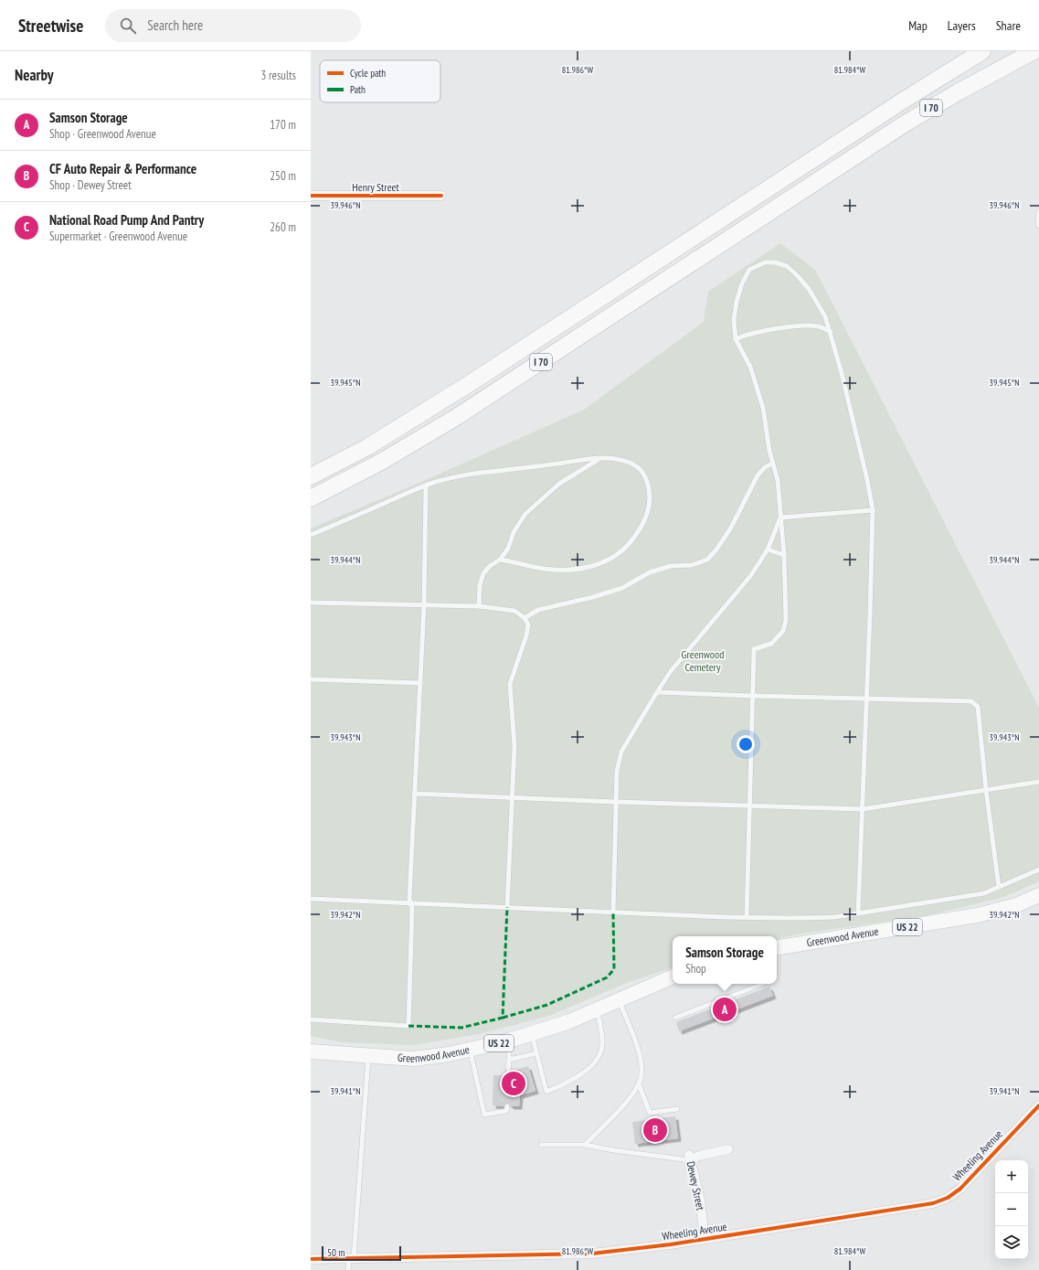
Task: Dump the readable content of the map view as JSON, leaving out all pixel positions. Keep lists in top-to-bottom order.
{
  "streets": {
    "highway": ["I 70"],
    "main road": ["US 22", "Greenwood Avenue"],
    "street": ["Henry Street", "Wheeling Avenue", "Dewey Street"]
  },
  "crossings": [
    ["Wheeling Avenue", "Dewey Street"]
  ],
  "parks": ["Greenwood Cemetery"],
  "legend": ["Cycle path", "Path"],
  "scale_bar": "50 m",
  "page": {
    "header": "Streetwise",
    "search": "Search here",
    "nav": ["Map", "Layers", "Share"],
    "heading": ["Nearby", "3 results"],
    "list": [
      {
        "mark": "A",
        "name": "Samson Storage",
        "note": "Shop · Greenwood Avenue",
        "value": "170 m"
      },
      {
        "mark": "B",
        "name": "CF Auto Repair & Performance",
        "note": "Shop · Dewey Street",
        "value": "250 m"
      },
      {
        "mark": "C",
        "name": "National Road Pump And Pantry",
        "note": "Supermarket · Greenwood Avenue",
        "value": "260 m"
      }
    ],
    "popup": ["Samson Storage", "Shop"],
    "pins": ["A", "C", "B"],
    "map_buttons": ["+", "−"],
    "scale": "50 m"
  },
  "coordinates": [
    "81.986°W",
    "81.984°W",
    "39.946°N",
    "39.945°N",
    "39.944°N",
    "39.943°N",
    "39.942°N",
    "39.941°N"
  ]
}
